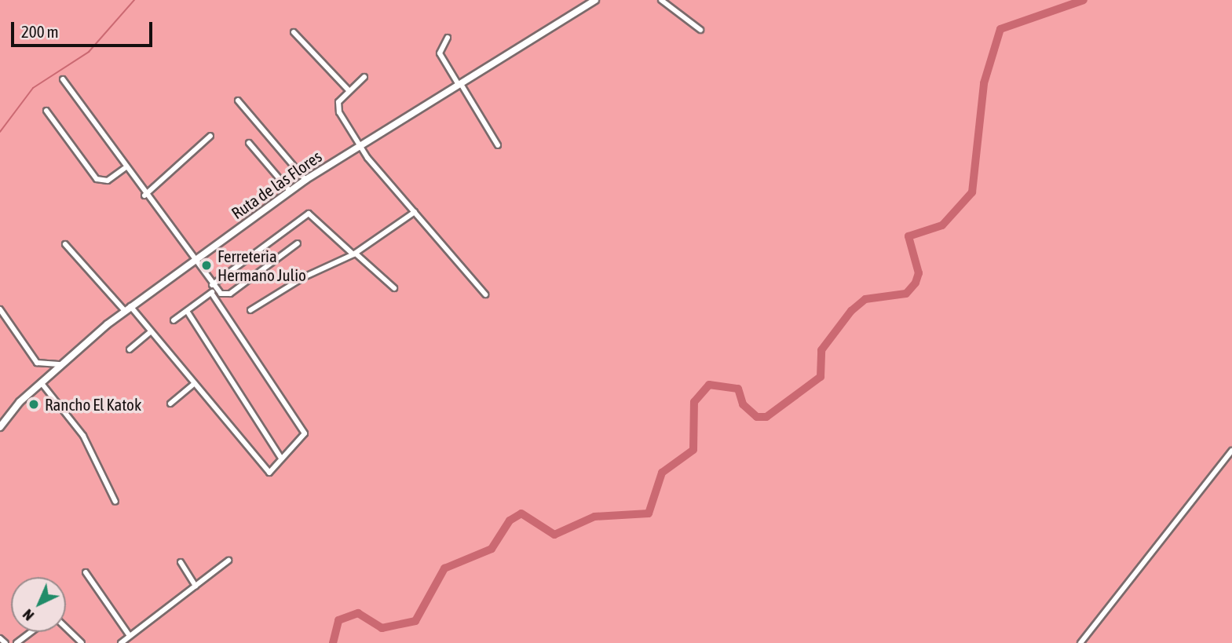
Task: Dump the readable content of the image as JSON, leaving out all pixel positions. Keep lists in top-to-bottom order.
{
  "streets": {
    "main road": ["Ruta de las Flores"]
  },
  "places": ["Ferreteria Hermano Julio", "Rancho El Katok"],
  "scale_bar": "200 m",
  "north": "bottom left"
}
